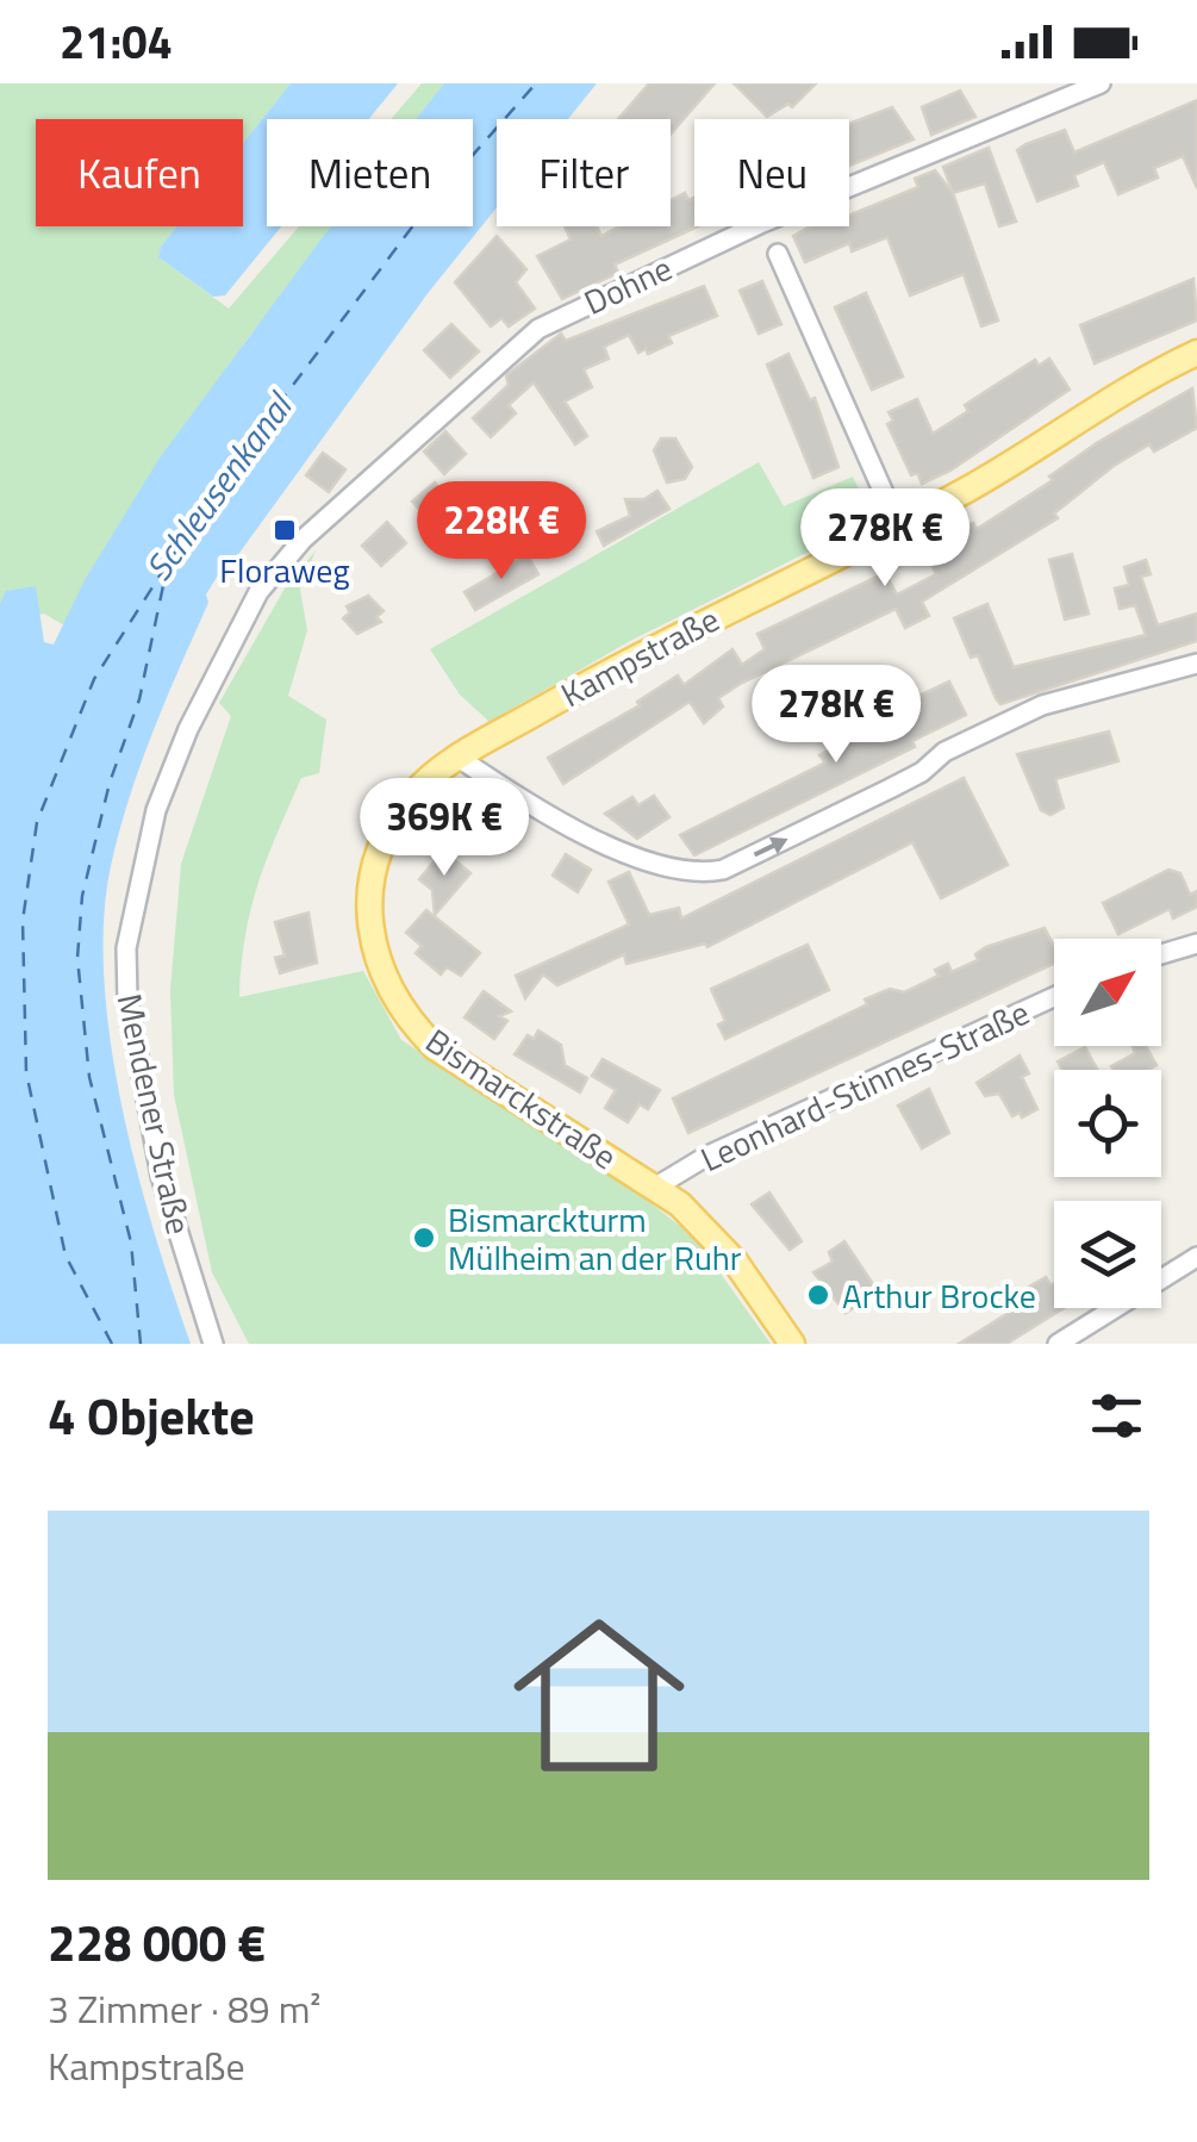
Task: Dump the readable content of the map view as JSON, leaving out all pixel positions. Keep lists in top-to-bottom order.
{
  "streets": {
    "main road": ["Kampstraße", "Bismarckstraße"],
    "street": ["Dohne", "Leonhard-Stinnes-Straße", "Mendener Straße"]
  },
  "crossings": [
    ["Dohne", "Mendener Straße"],
    ["Kampstraße", "Bismarckstraße"],
    ["Leonhard-Stinnes-Straße", "Bismarckstraße"]
  ],
  "water": ["Schleusenkanal"],
  "places": {
    "transit": ["Floraweg"],
    "other": ["Bismarckturm Mülheim an der Ruhr", "Arthur Brocke"]
  },
  "north": "top right",
  "page": {
    "status": "21:04",
    "chip": [
      "Kaufen",
      "Mieten",
      "Filter",
      "Neu"
    ],
    "price": [
      "228K €",
      "278K €",
      "278K €",
      "369K €"
    ],
    "heading": "4 Objekte",
    "list": [
      {
        "name": "228 000 €",
        "note": "3 Zimmer · 89 m² · Kampstraße"
      }
    ]
  }
}
